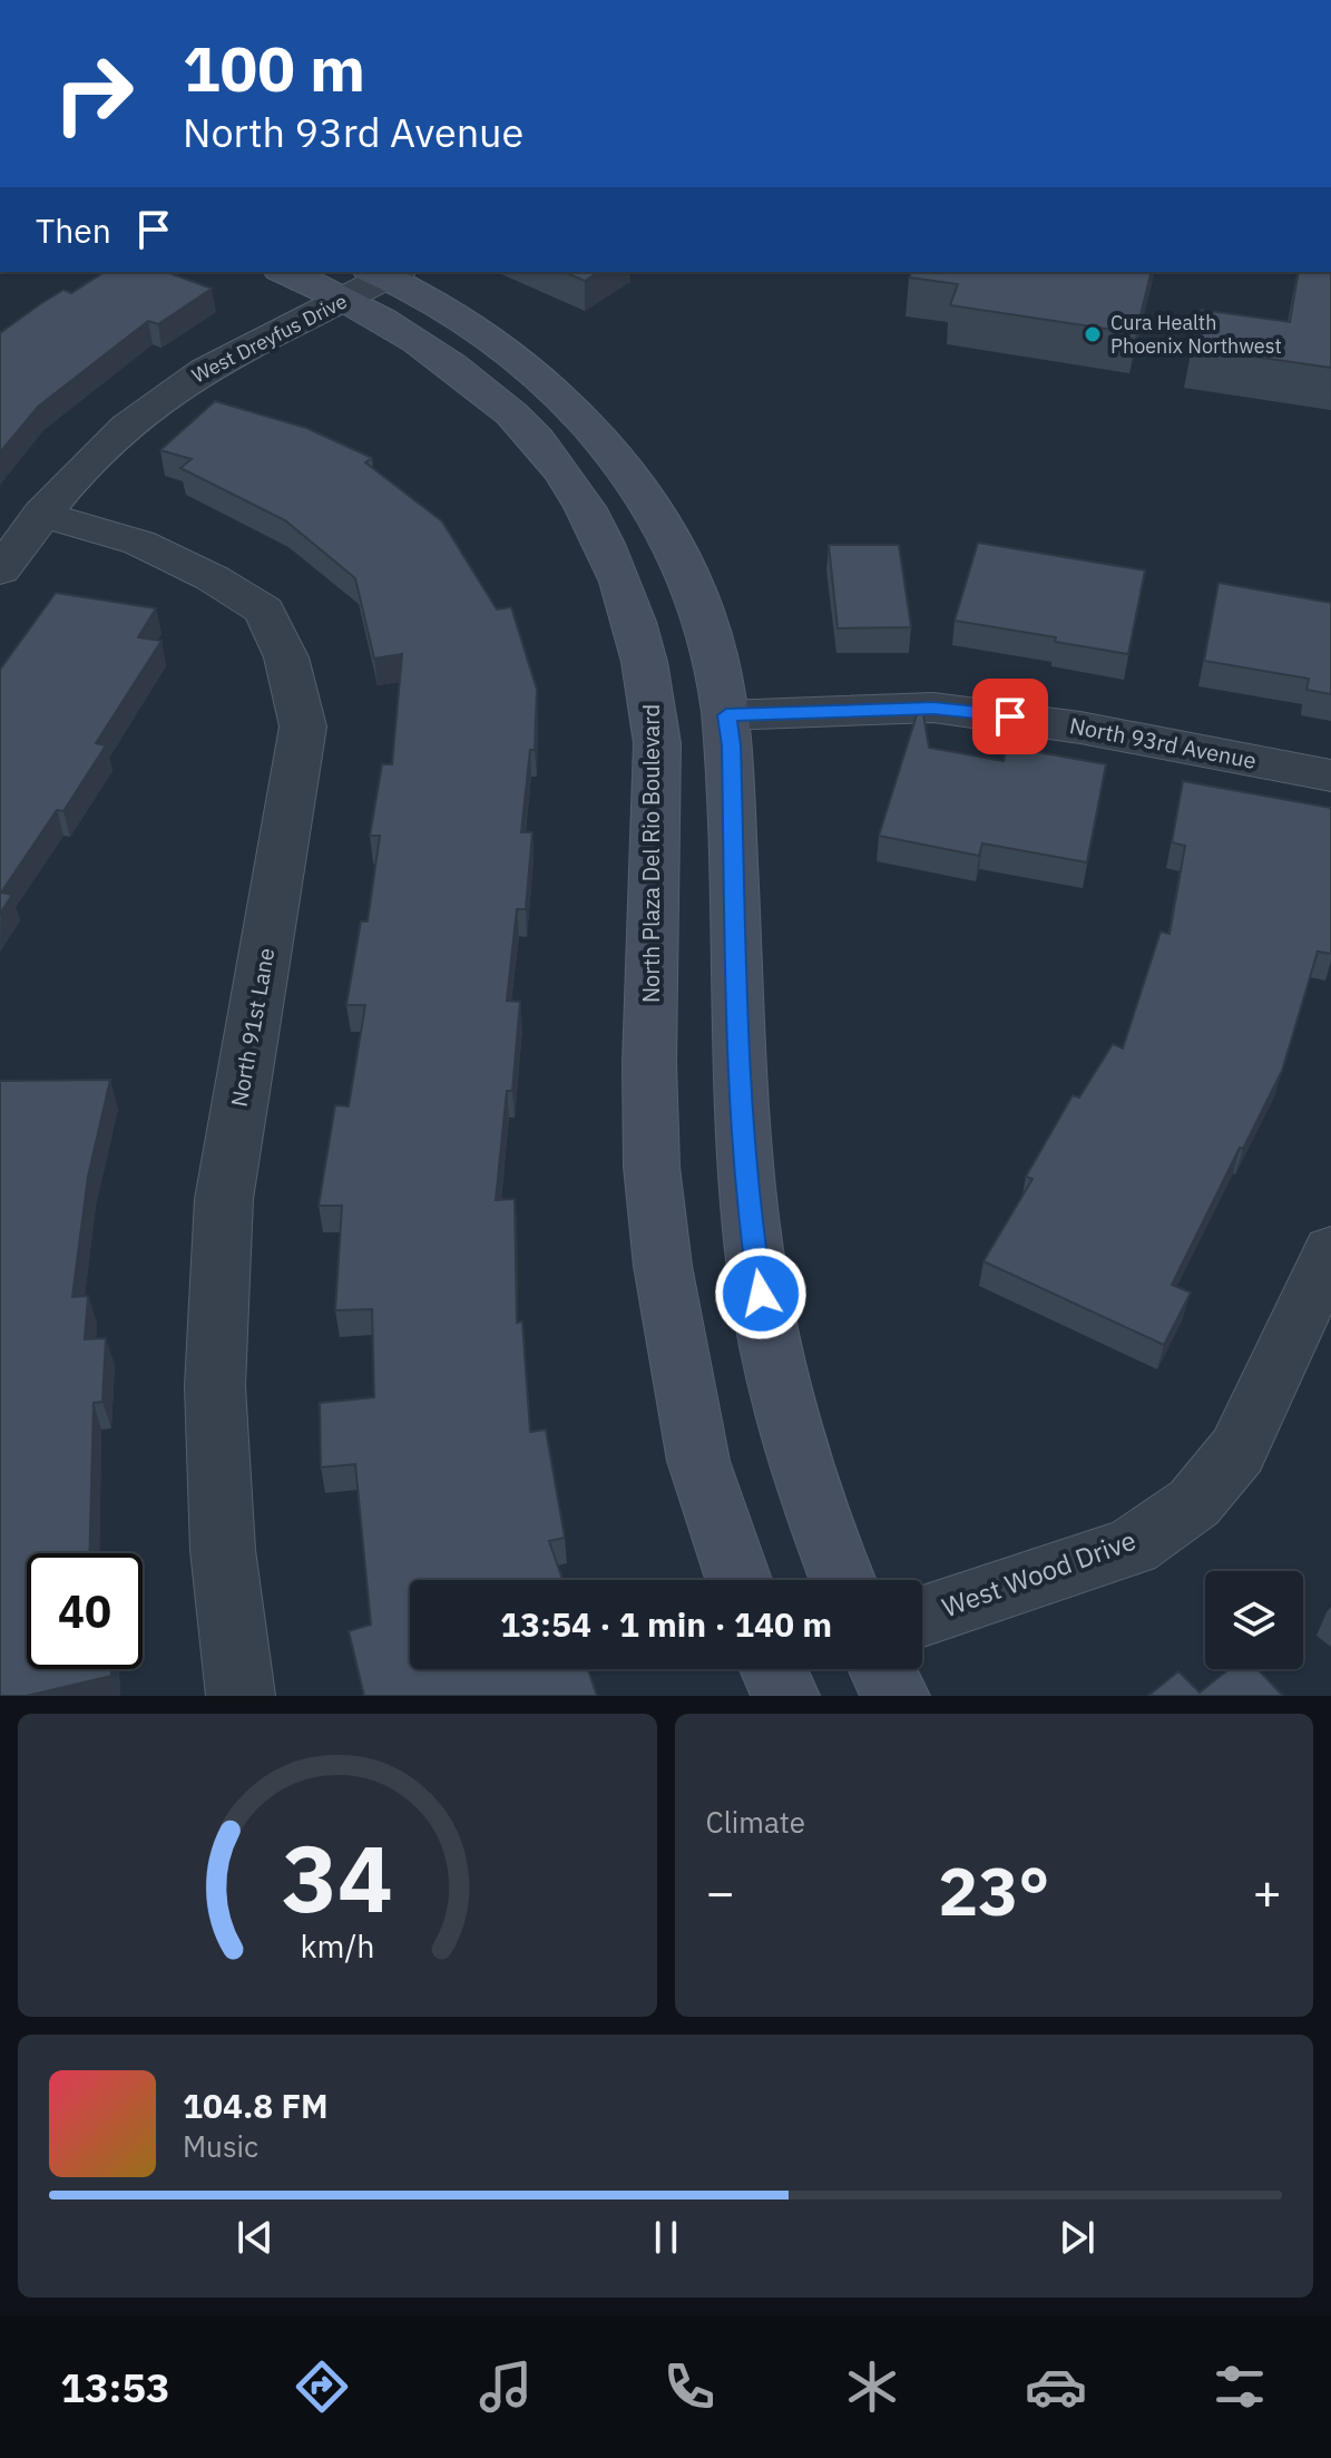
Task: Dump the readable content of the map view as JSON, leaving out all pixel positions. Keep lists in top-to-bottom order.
{
  "streets": {
    "street": [
      "West Dreyfus Drive",
      "North 93rd Avenue",
      "North Plaza Del Rio Boulevard",
      "North 91st Lane",
      "West Wood Drive"
    ]
  },
  "crossings": [
    ["West Dreyfus Drive", "North Plaza Del Rio Boulevard"],
    ["West Dreyfus Drive", "North 91st Lane"],
    ["North 93rd Avenue", "North Plaza Del Rio Boulevard"]
  ],
  "places": ["Cura Health Phoenix Northwest"],
  "page": {
    "turn": ["100 m", "North 93rd Avenue"],
    "then": "Then",
    "limit": "40",
    "trip": "13:54 · 1 min · 140 m",
    "tile": "Climate",
    "heat": ["−", "23°", "+"],
    "song": ["104.8 FM", "Music"],
    "tabs": "13:53",
    "gauge": ["34", "km/h"]
  }
}
